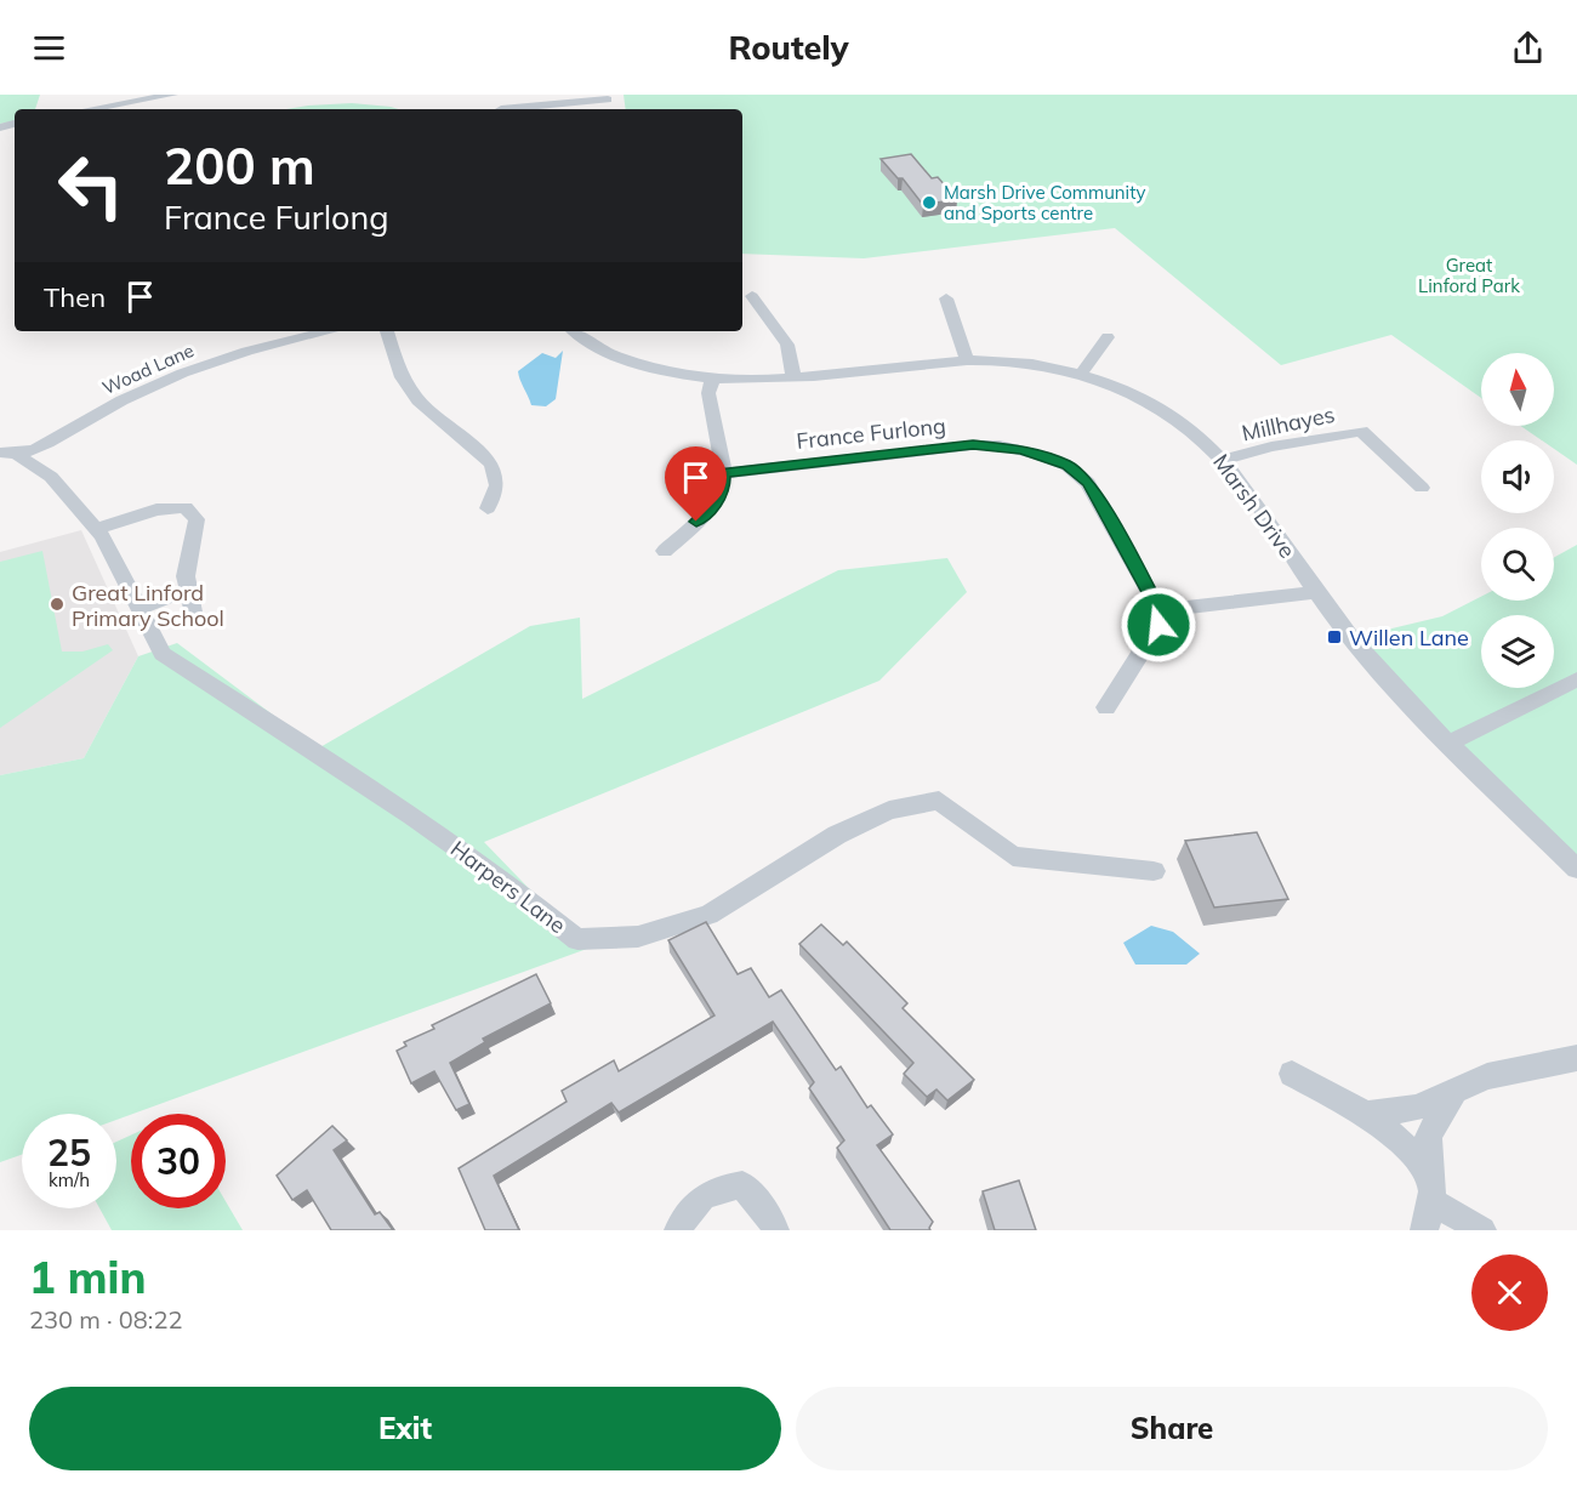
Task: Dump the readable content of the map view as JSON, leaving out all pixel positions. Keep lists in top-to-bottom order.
{
  "streets": {
    "street": [
      "Woad Lane",
      "Millhayes",
      "France Furlong",
      "Marsh Drive",
      "Harpers Lane"
    ]
  },
  "crossings": [
    ["Woad Lane", "Harpers Lane"],
    ["Millhayes", "Marsh Drive"]
  ],
  "parks": ["Great Linford Park"],
  "places": {
    "other": ["Marsh Drive Community and Sports centre", "Great Linford Primary School"],
    "transit": ["Willen Lane"]
  },
  "north": "top",
  "page": {
    "header": "Routely",
    "turn": ["200 m", "France Furlong"],
    "then": "Then",
    "speed": "25 km/h",
    "limit": "30",
    "heading": ["1 min", "230 m · 08:22"],
    "buttons": ["Exit", "Share"]
  }
}
